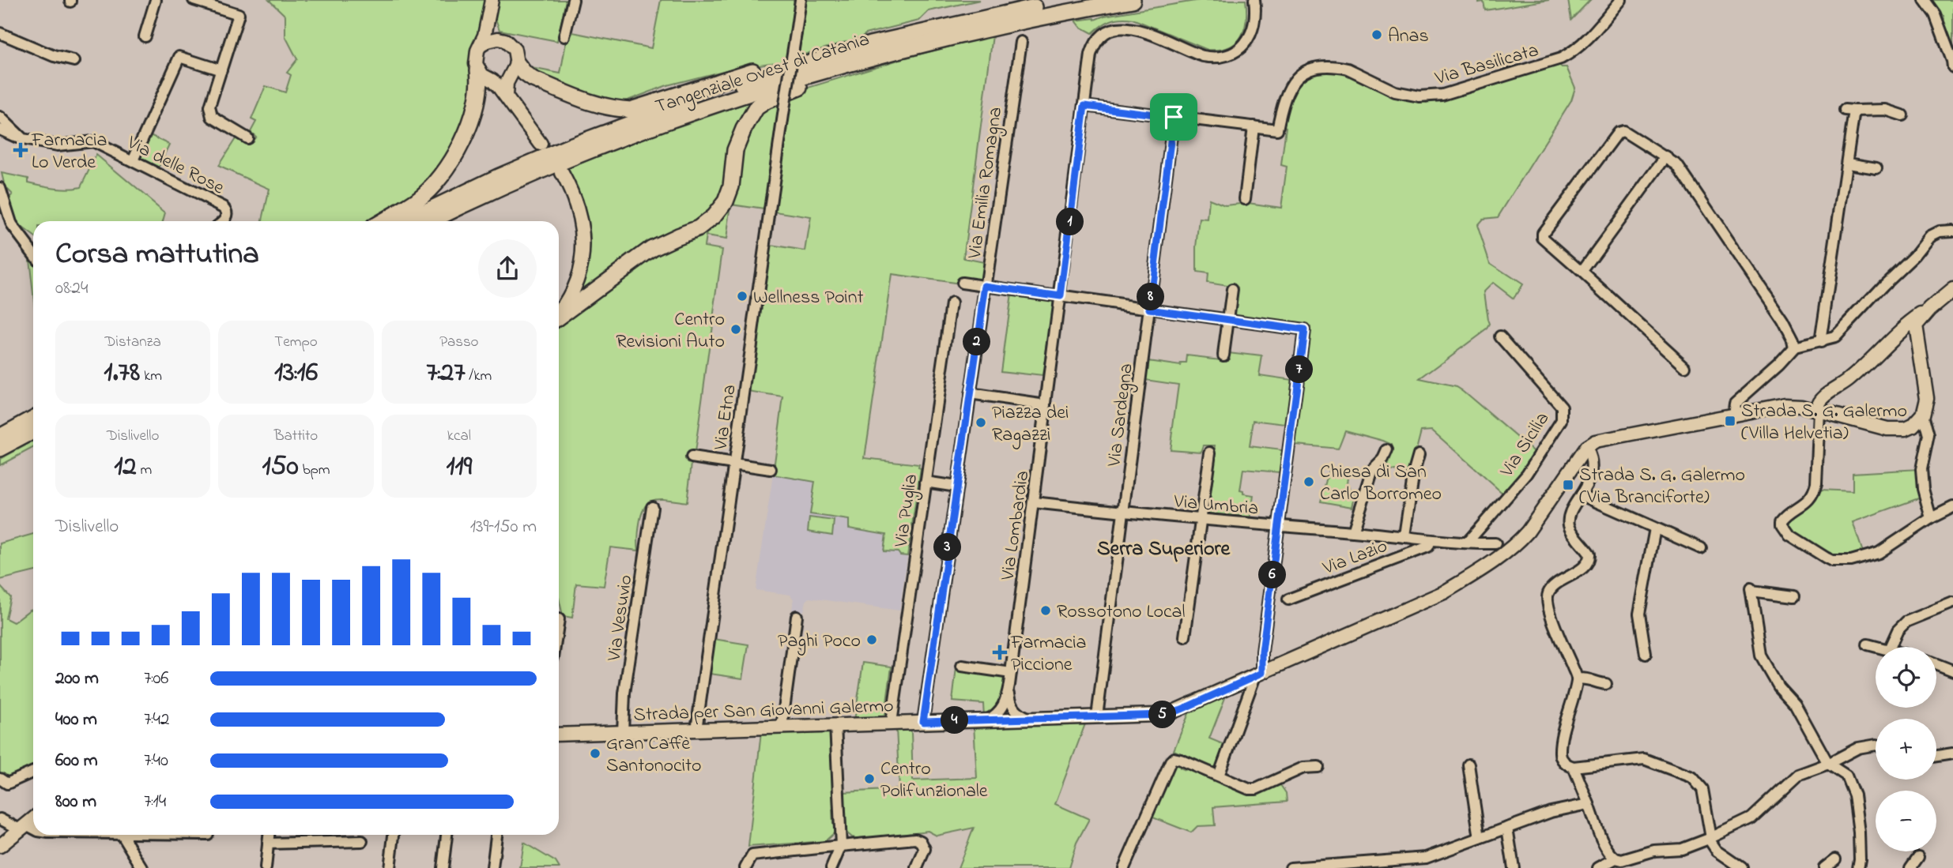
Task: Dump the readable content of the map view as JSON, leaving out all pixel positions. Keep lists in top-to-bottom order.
{
  "streets": {
    "highway": ["Tangenziale Ovest di Catania"],
    "main road": ["Strada per San Giovanni Galermo"],
    "street": [
      "Via Basilicata",
      "Via delle Rose",
      "Via Emilia Romagna",
      "Via Sardegna",
      "Via Etna",
      "Via Sicilia",
      "Via Umbria",
      "Via Puglia",
      "Via Lombardia",
      "Via Lazio",
      "Via Vesuvio"
    ]
  },
  "crossings": [
    ["Via Basilicata", "Via Sardegna"],
    ["Via Basilicata", "Via Lombardia"],
    ["Via Emilia Romagna", "Strada per San Giovanni Galermo"],
    ["Via Sardegna", "Via Umbria"],
    ["Via Sardegna", "Strada per San Giovanni Galermo"],
    ["Via Etna", "Strada per San Giovanni Galermo"],
    ["Via Sicilia", "Via Umbria"],
    ["Via Umbria", "Via Lombardia"],
    ["Via Umbria", "Via Lazio"],
    ["Via Puglia", "Strada per San Giovanni Galermo"],
    ["Via Vesuvio", "Strada per San Giovanni Galermo"]
  ],
  "districts": ["Serra Superiore"],
  "places": {
    "other": [
      "Anas",
      "Wellness Point",
      "Centro Revisioni Auto",
      "Piazza dei Ragazzi",
      "Chiesa di San Carlo Borromeo",
      "Rossotono Local",
      "Paghi Poco",
      "Gran Caffè Santonocito",
      "Centro Polifunzionale"
    ],
    "health": ["Farmacia Lo Verde", "Farmacia Piccione"],
    "transit": ["Strada S. G. Galermo (Villa Helvetia)", "Strada S. G. Galermo (Via Branciforte)"]
  },
  "page": {
    "pins": [
      "1",
      "8",
      "2",
      "7",
      "3",
      "6",
      "5",
      "4"
    ],
    "heading": ["Corsa mattutina", "08:24"],
    "stats": [
      ["Distanza", "1.78 km"],
      ["Tempo", "13:16"],
      ["Passo", "7:27 /km"],
      ["Dislivello", "12 m"],
      ["Battito", "150 bpm"],
      ["kcal", "119"]
    ],
    "chart": ["Dislivello", "139–150 m"],
    "map_buttons": ["+", "−"],
    "list": [
      {
        "name": "200 m",
        "note": "7:06"
      },
      {
        "name": "400 m",
        "note": "7:42"
      },
      {
        "name": "600 m",
        "note": "7:40"
      },
      {
        "name": "800 m",
        "note": "7:14"
      }
    ]
  }
}
